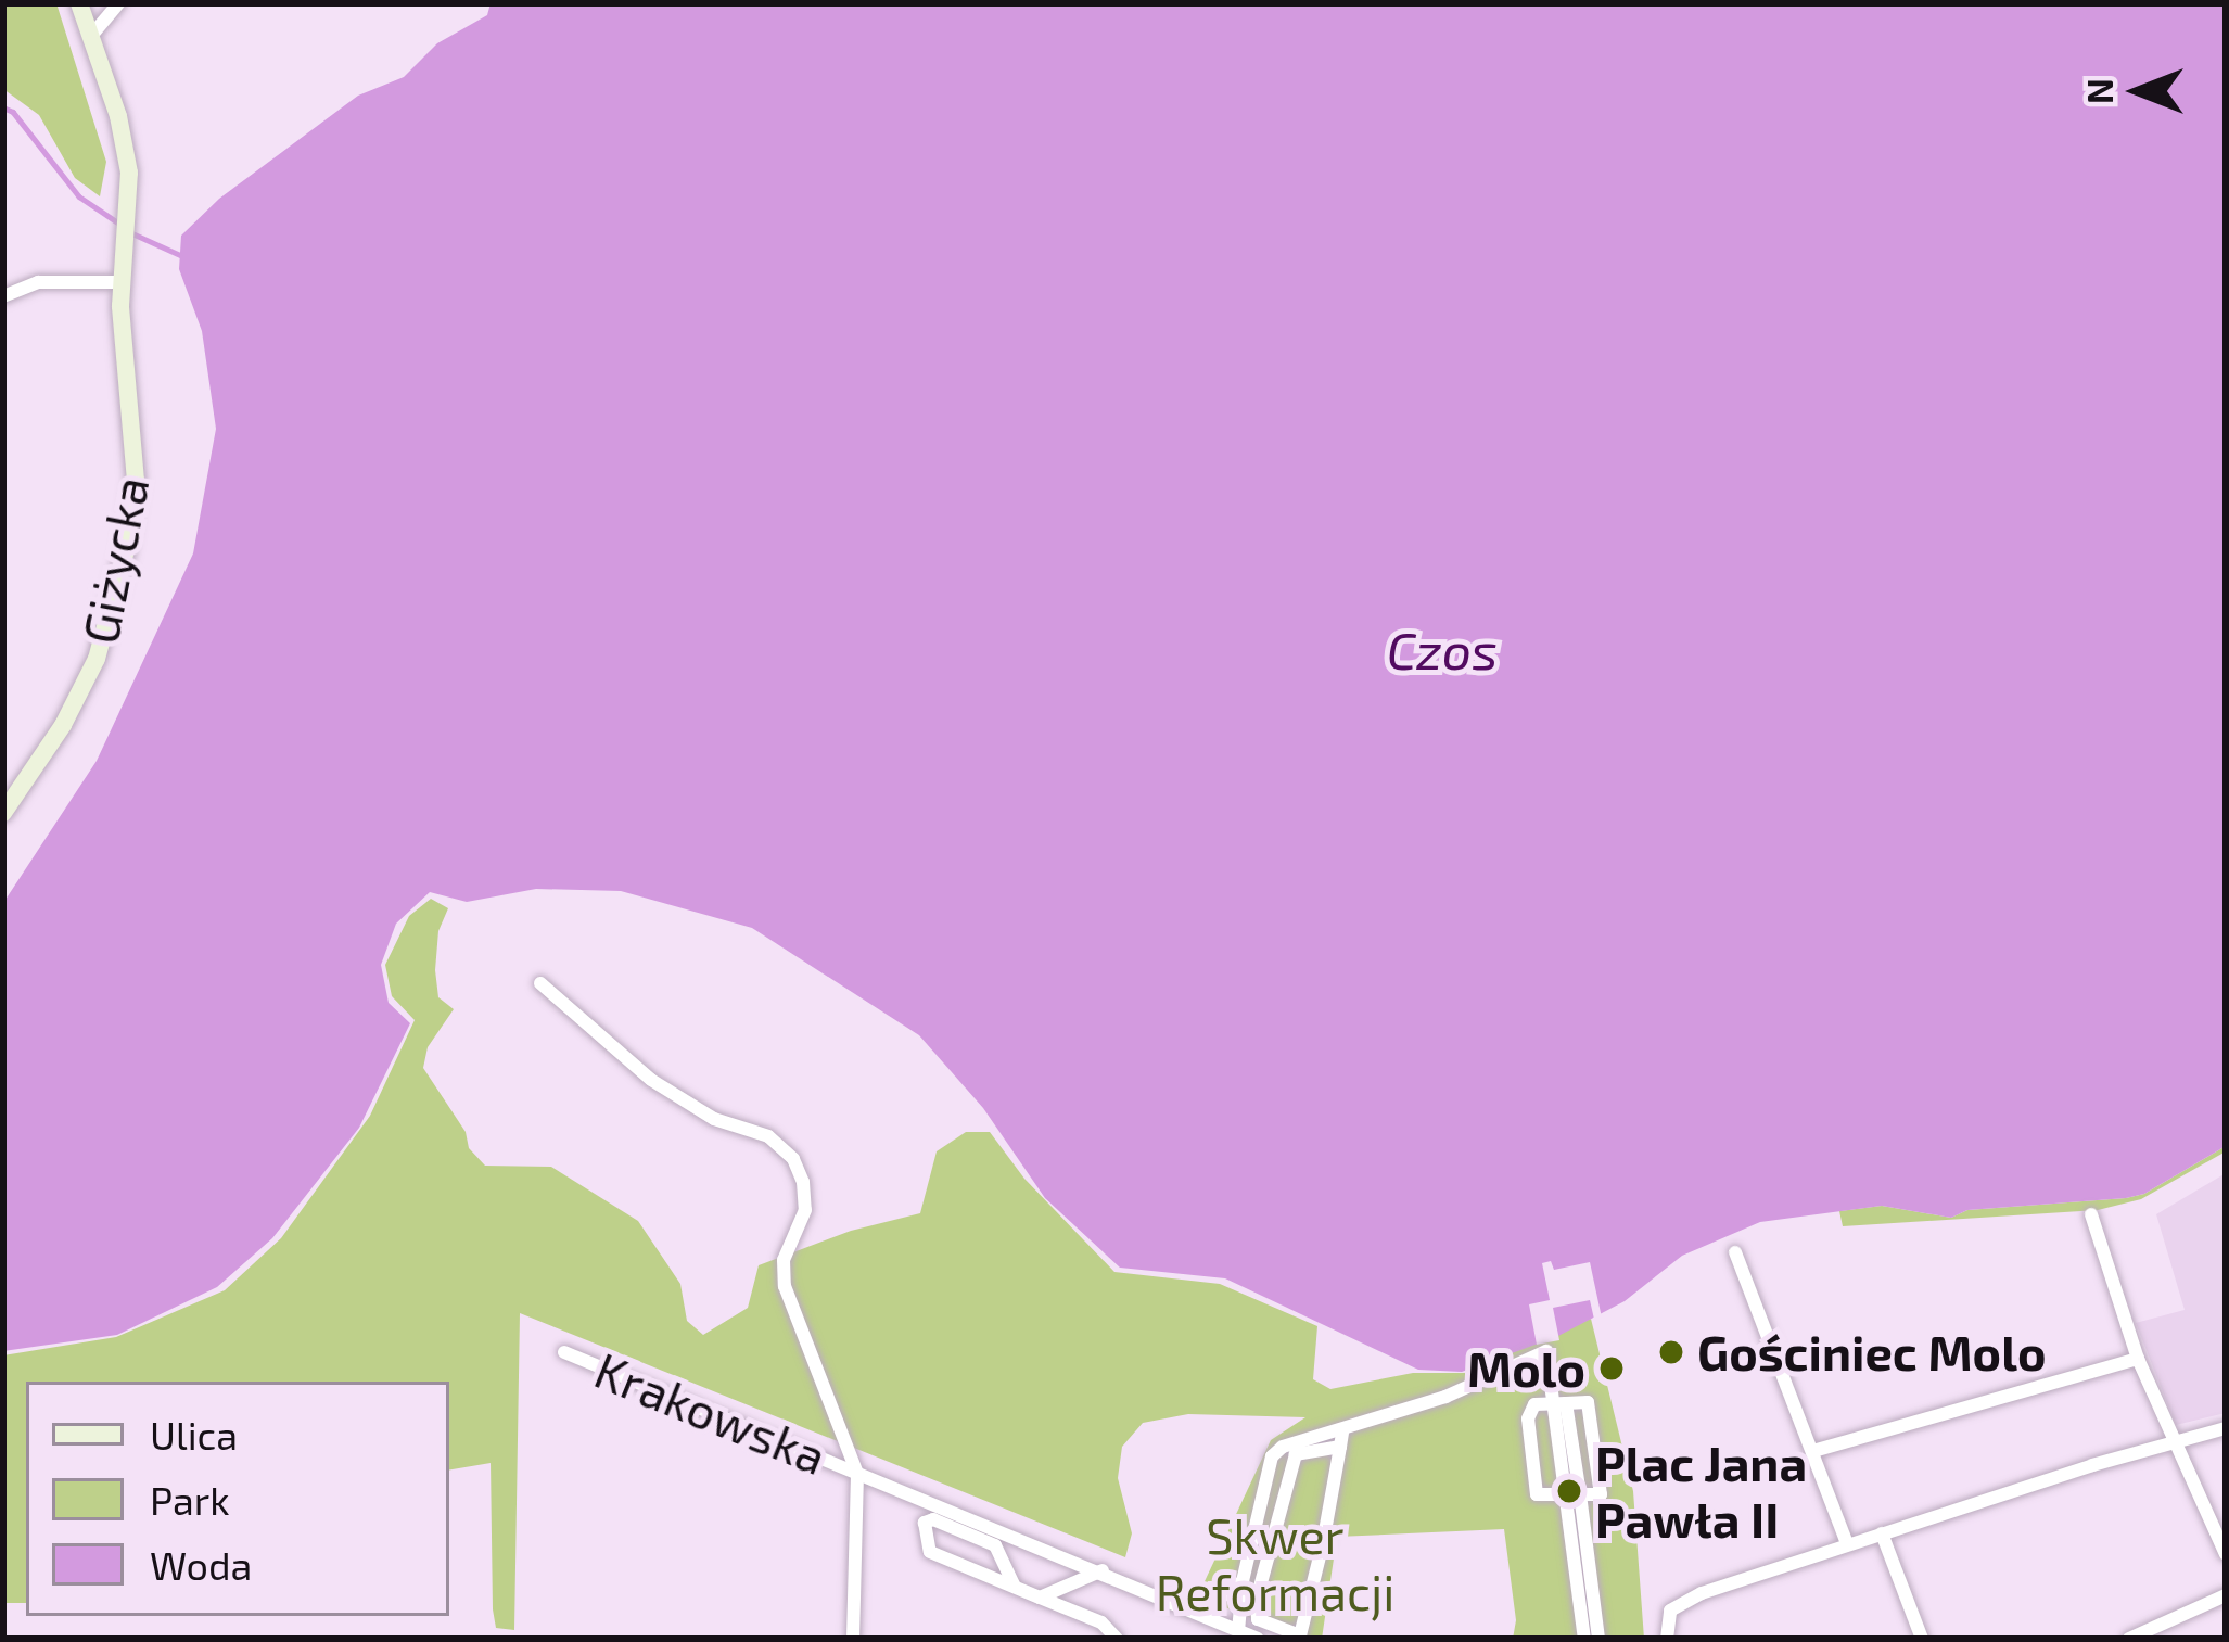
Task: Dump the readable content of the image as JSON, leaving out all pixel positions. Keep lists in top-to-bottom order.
{
  "streets": {
    "street": ["Giżycka", "Krakowska"]
  },
  "water": ["Czos"],
  "parks": ["Skwer Reformacji"],
  "places": ["Gościniec Molo", "Molo", "Plac Jana Pawła II"],
  "legend": ["Ulica", "Park", "Woda"],
  "north": "left"
}
